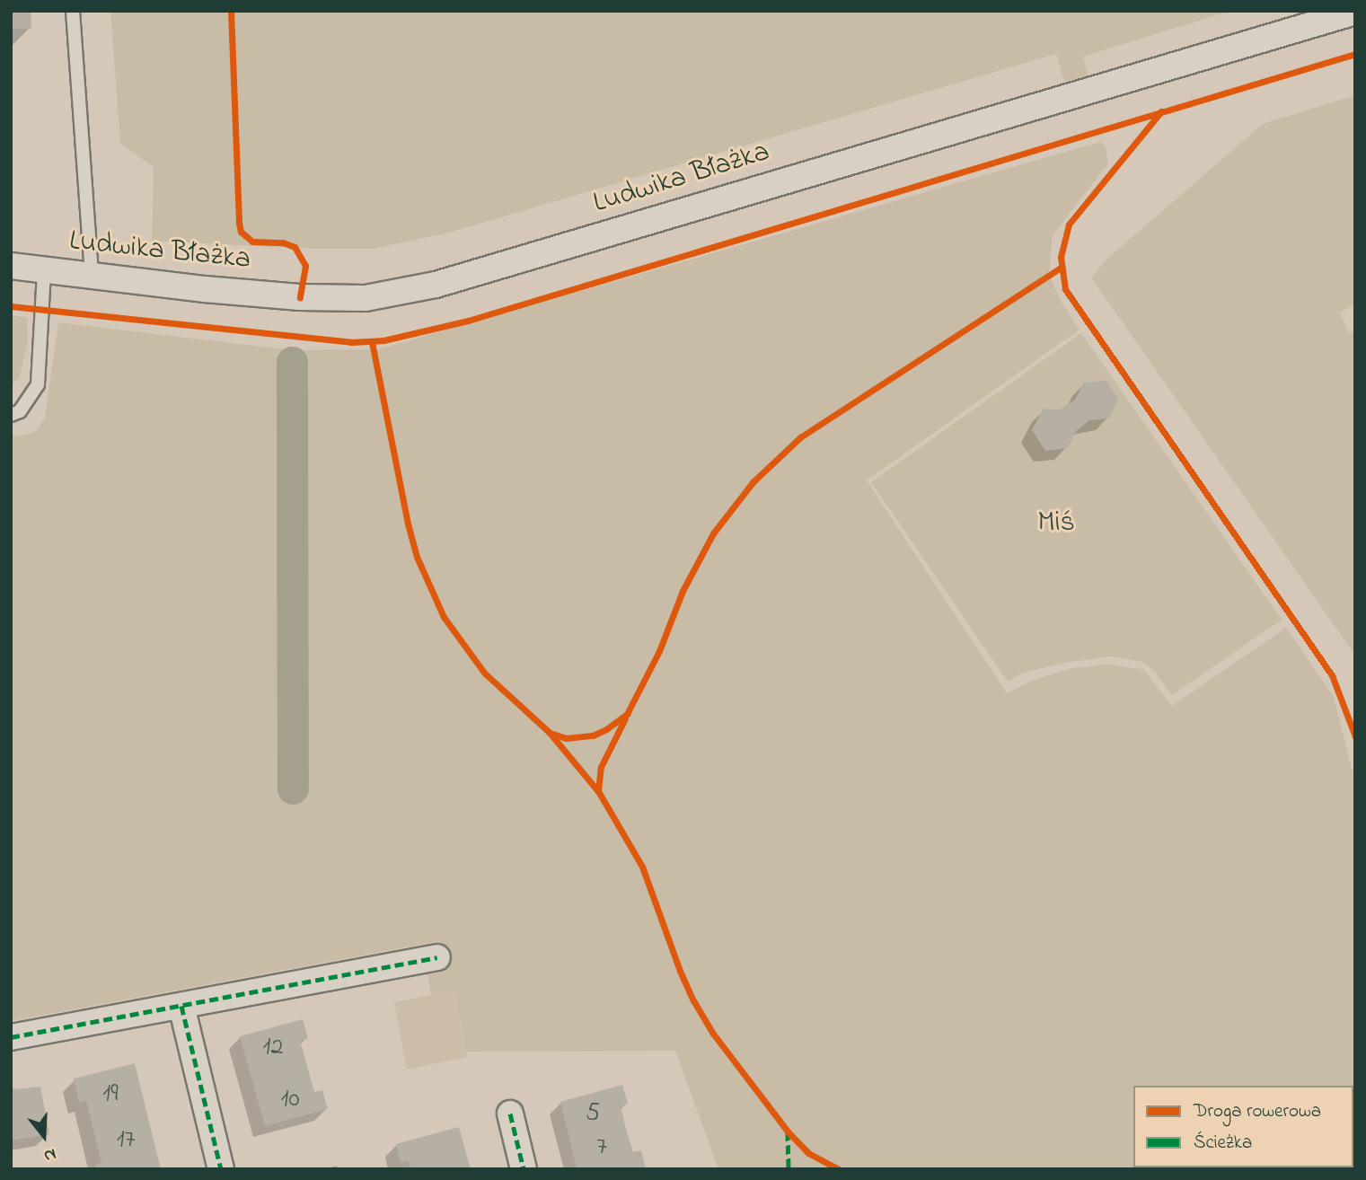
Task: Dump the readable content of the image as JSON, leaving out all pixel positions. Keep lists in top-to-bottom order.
{
  "streets": {
    "street": ["Ludwika Błażka"]
  },
  "parks": ["Miś"],
  "house_numbers": [
    "12",
    "19",
    "10",
    "5",
    "17",
    "7"
  ],
  "legend": ["Droga rowerowa", "Ścieżka"],
  "north": "bottom"
}
